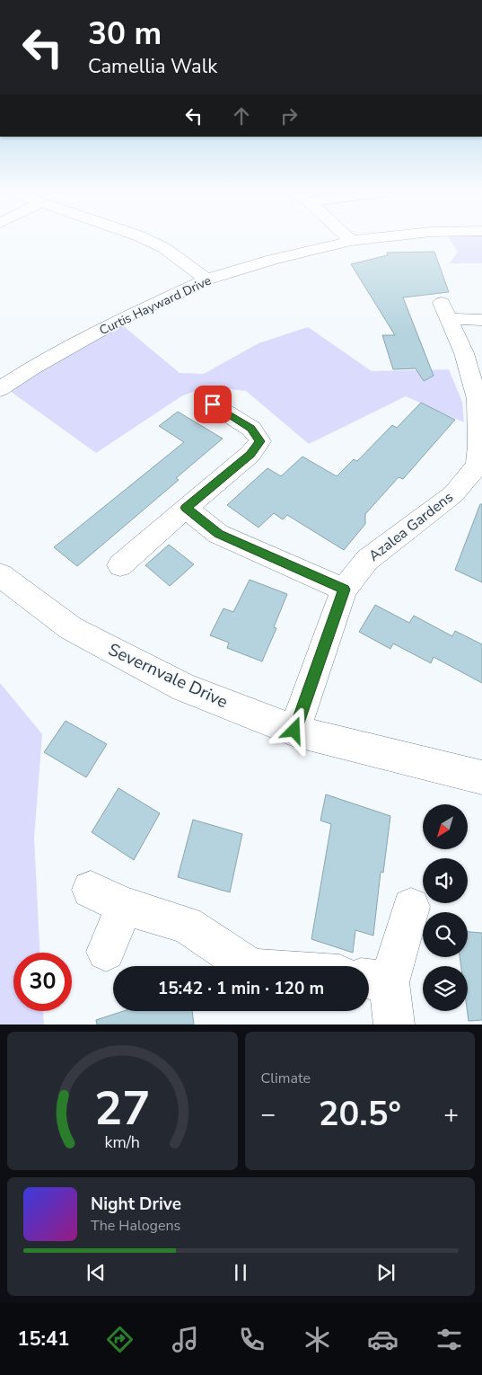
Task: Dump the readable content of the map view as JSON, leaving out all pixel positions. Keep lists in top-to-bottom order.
{
  "streets": {
    "street": ["Curtis Hayward Drive", "Azalea Gardens", "Severnvale Drive"]
  },
  "crossings": [
    ["Azalea Gardens", "Severnvale Drive"]
  ],
  "north": "bottom left",
  "page": {
    "turn": ["30 m", "Camellia Walk"],
    "limit": "30",
    "trip": "15:42 · 1 min · 120 m",
    "tile": "Climate",
    "heat": ["−", "20.5°", "+"],
    "song": ["Night Drive", "The Halogens"],
    "tabs": "15:41",
    "gauge": ["27", "km/h"]
  }
}
